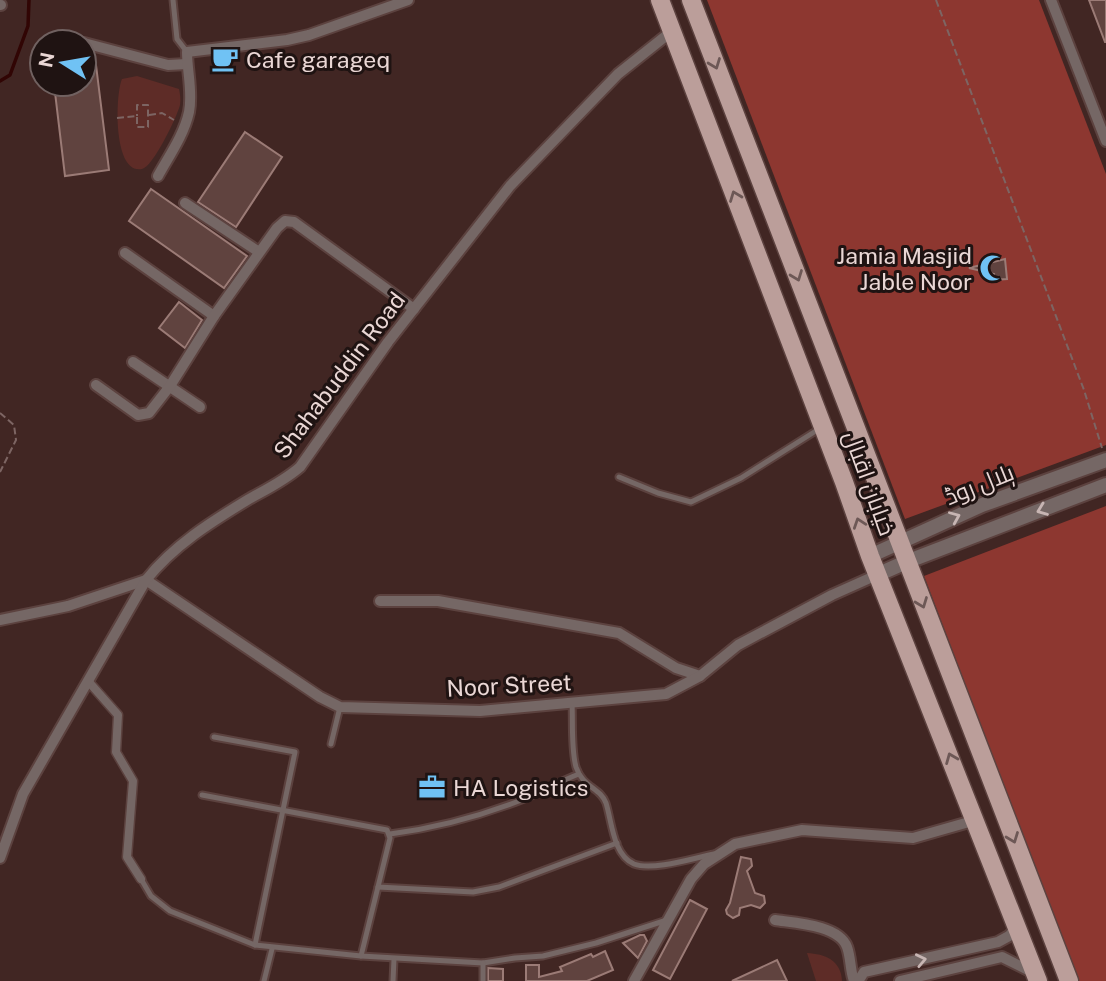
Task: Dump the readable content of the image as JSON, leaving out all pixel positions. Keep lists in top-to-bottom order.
{
  "streets": {
    "main road": ["خیابان اقبال"],
    "street": ["Shahabuddin Road", "ہلال روڈ", "Noor Street"]
  },
  "crossings": [
    ["Shahabuddin Road", "خیابان اقبال"],
    ["Shahabuddin Road", "Noor Street"],
    ["خیابان اقبال", "ہلال روڈ"],
    ["خیابان اقبال", "Noor Street"],
    ["ہلال روڈ", "Noor Street"]
  ],
  "places": {
    "cafe": ["Cafe garageq"],
    "mosque": ["Jamia Masjid Jable Noor"],
    "office": ["HA Logistics"]
  },
  "north": "left"
}
